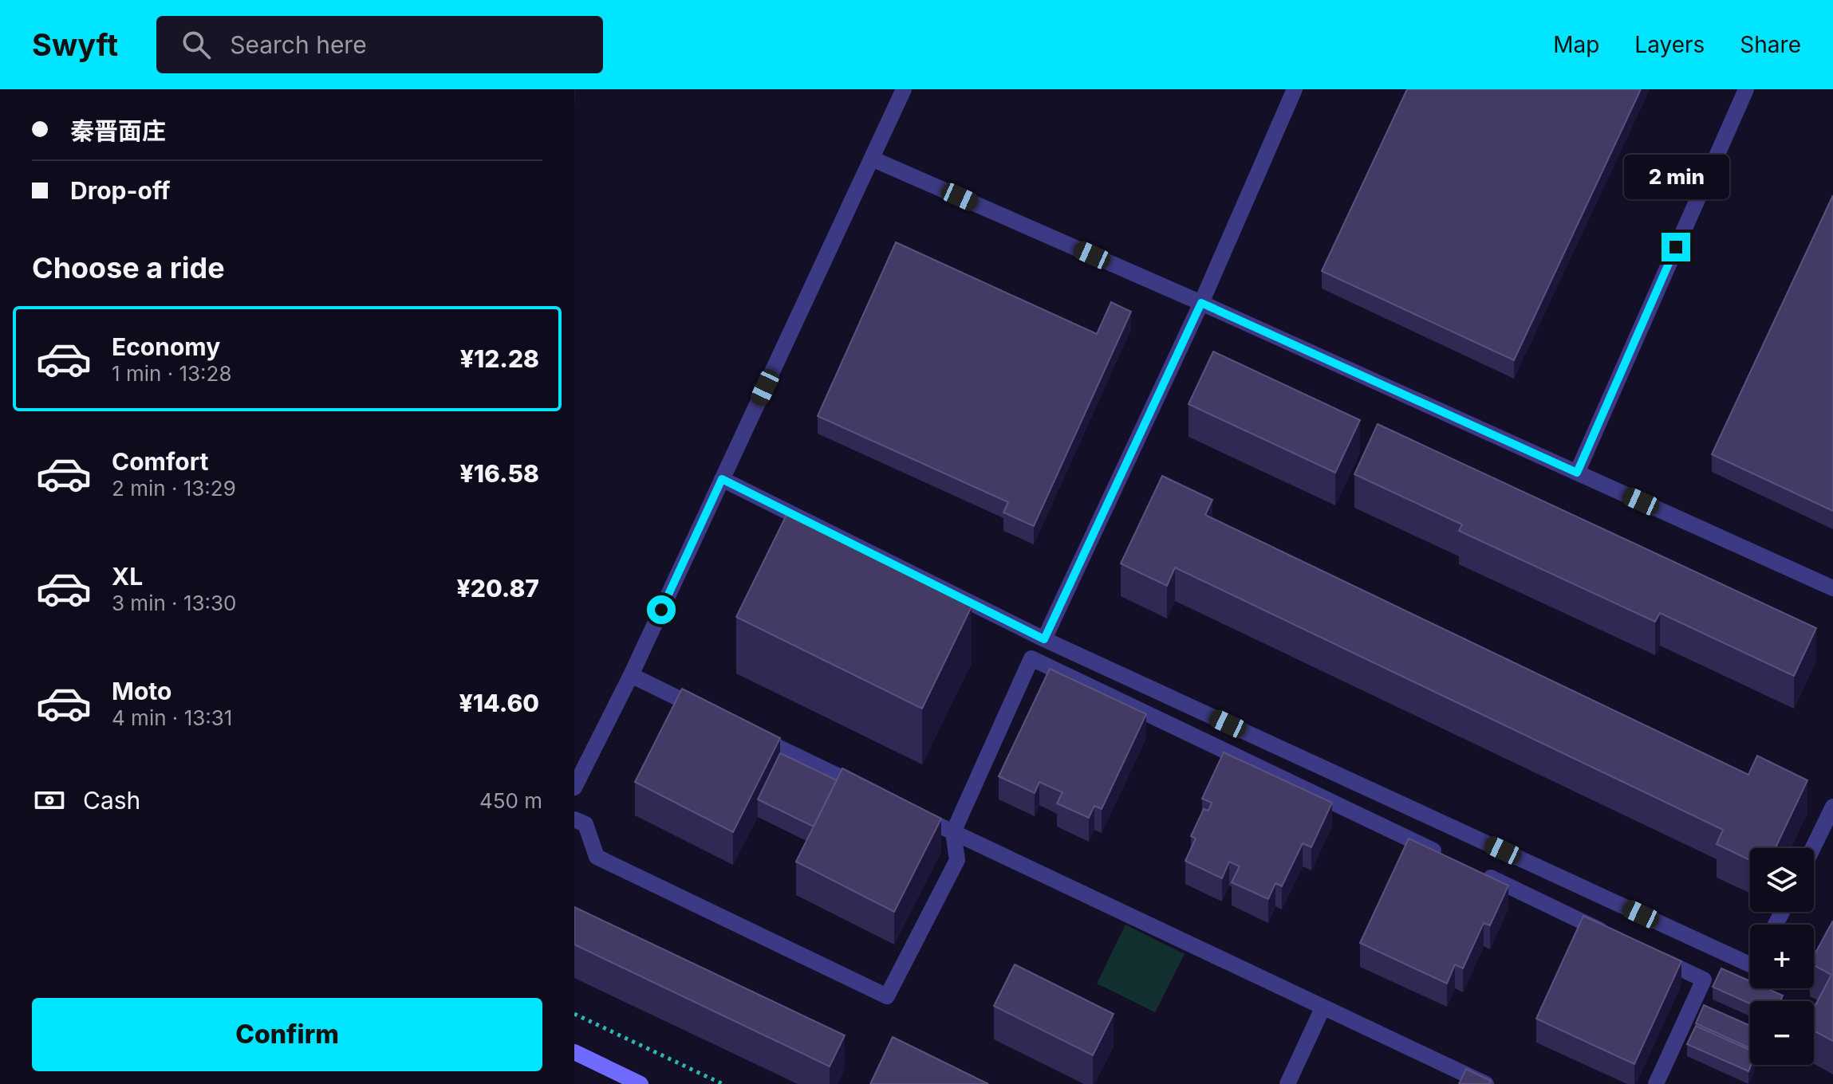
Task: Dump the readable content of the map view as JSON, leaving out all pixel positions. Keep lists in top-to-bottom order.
{
  "page": {
    "header": "Swyft",
    "search": "Search here",
    "nav": ["Map", "Layers", "Share"],
    "banner": ["秦晋面庄", "Drop-off"],
    "bubble": "2 min",
    "heading": "Choose a ride",
    "list": [
      {
        "name": "Economy",
        "note": "1 min · 13:28",
        "value": "¥12.28"
      },
      {
        "name": "Comfort",
        "note": "2 min · 13:29",
        "value": "¥16.58"
      },
      {
        "name": "XL",
        "note": "3 min · 13:30",
        "value": "¥20.87"
      },
      {
        "name": "Moto",
        "note": "4 min · 13:31",
        "value": "¥14.60"
      }
    ],
    "pay": ["Cash", "450 m"],
    "map_buttons": ["+", "−"],
    "buttons": "Confirm"
  }
}
